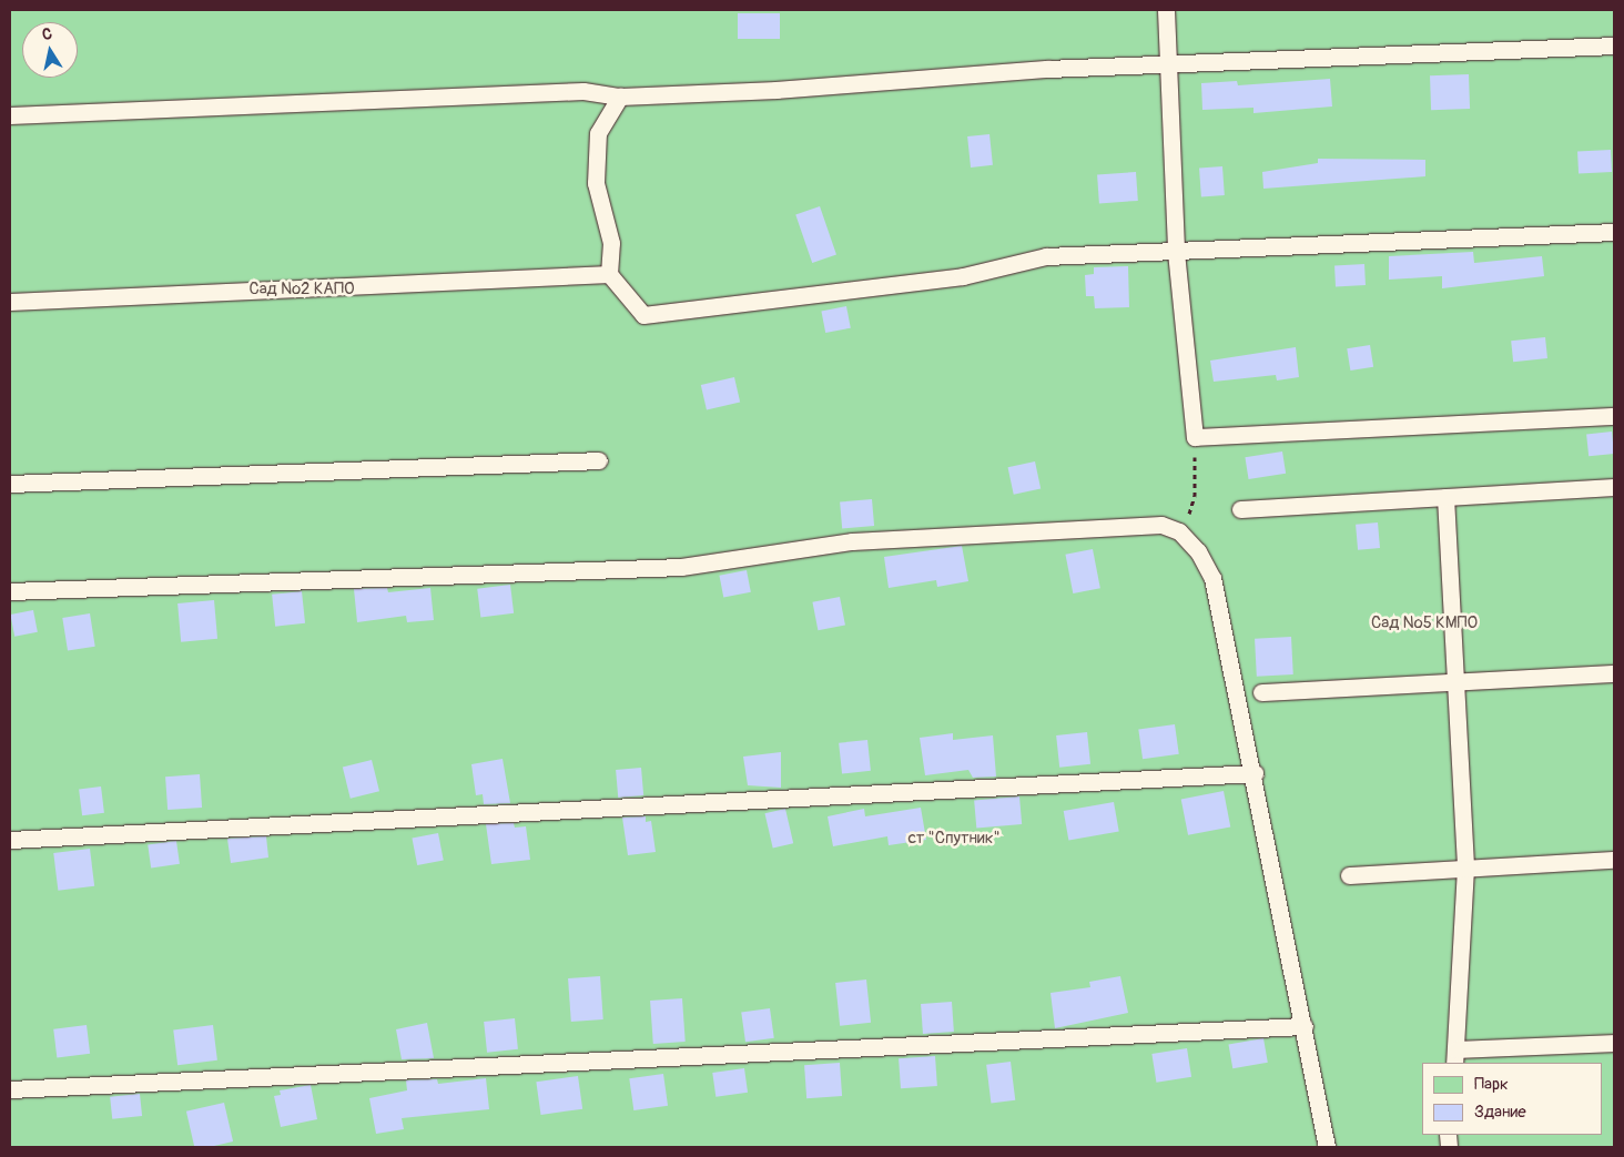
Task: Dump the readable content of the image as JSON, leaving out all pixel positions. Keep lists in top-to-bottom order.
{
  "parks": ["Сад №2 КАПО", "Сад №5 КМПО", "ст \"Спутник\""],
  "legend": ["Парк", "Здание"],
  "north": "top"
}
